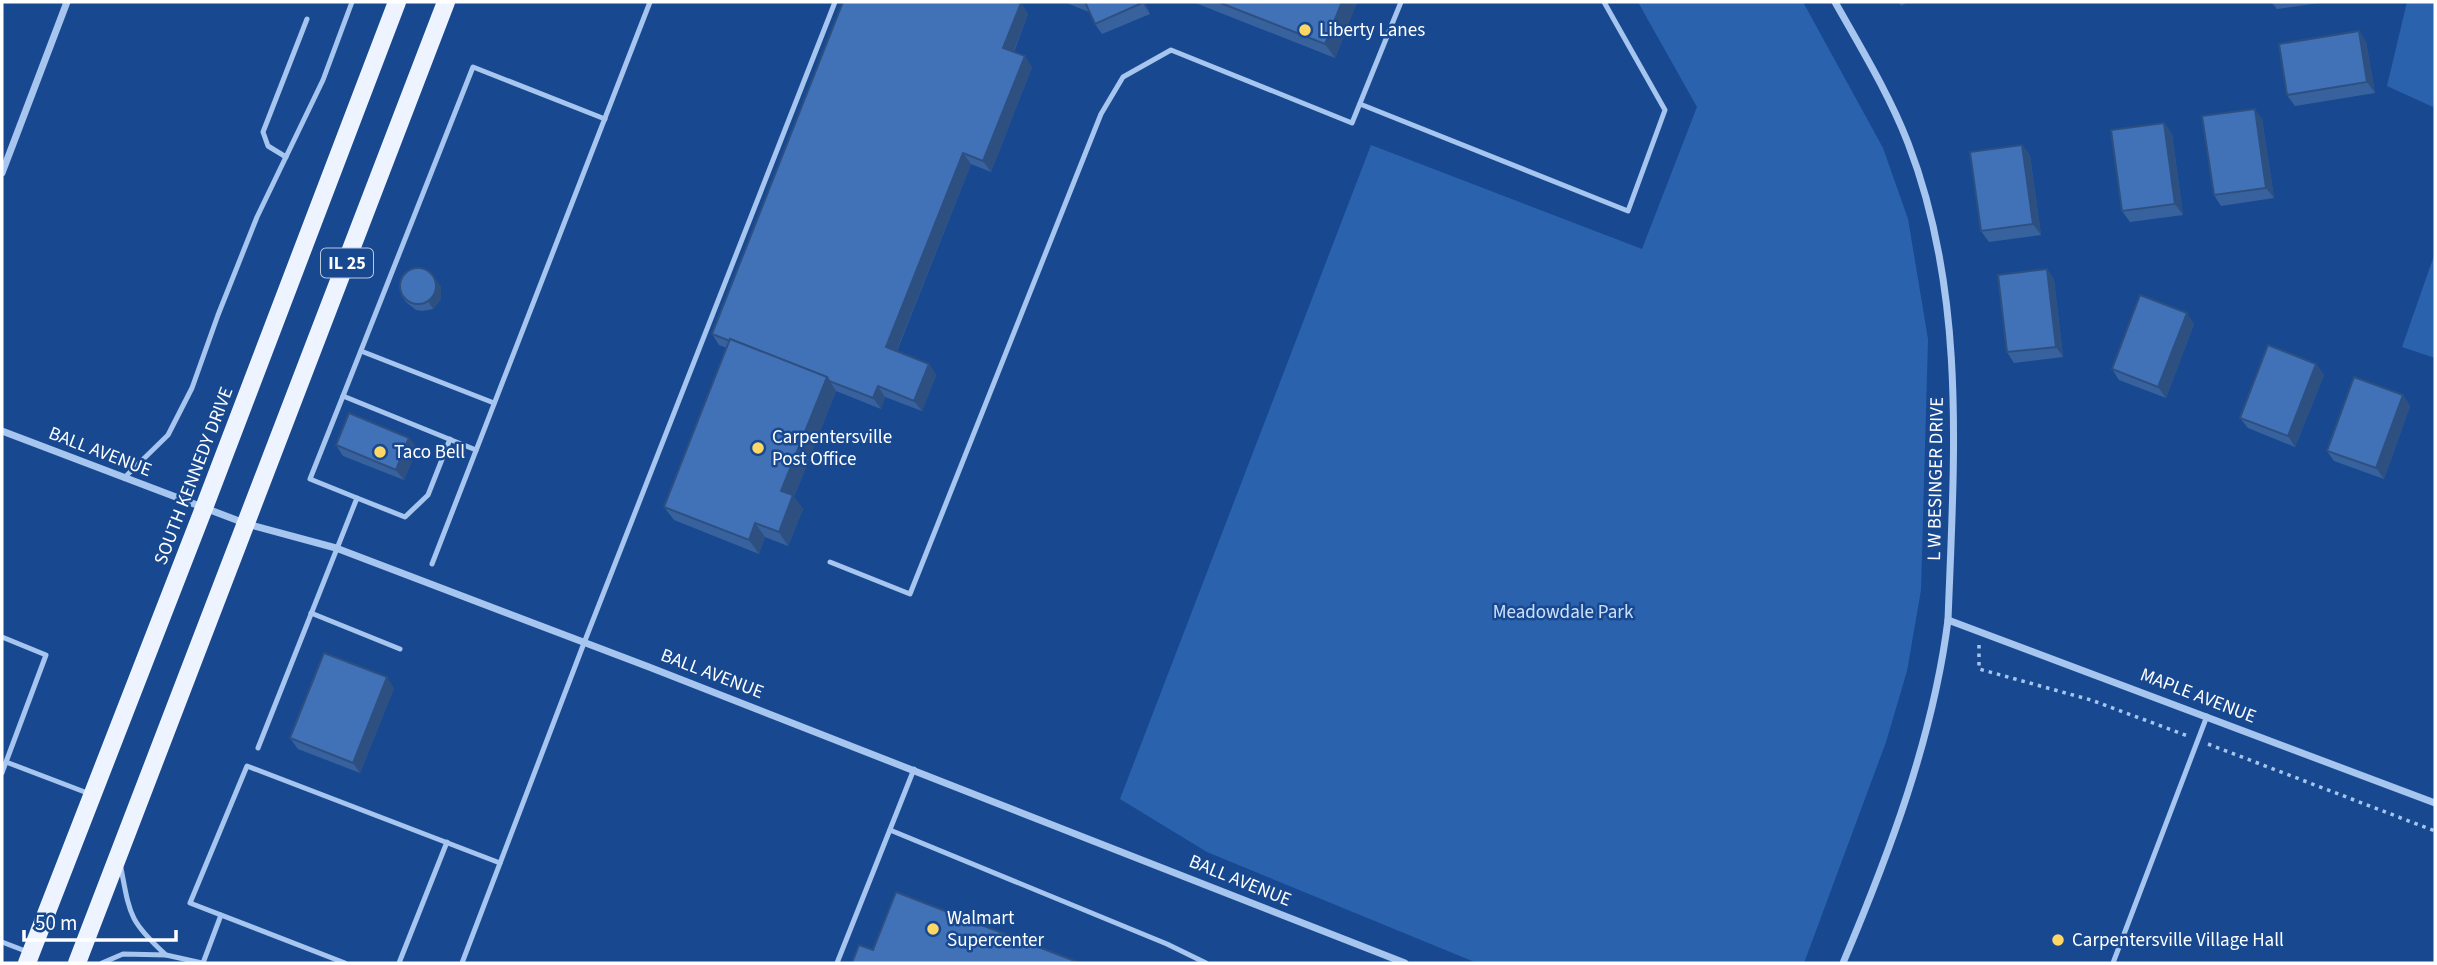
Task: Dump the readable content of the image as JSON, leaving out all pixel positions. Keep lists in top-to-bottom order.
{
  "streets": {
    "main road": ["IL 25", "SOUTH KENNEDY DRIVE"],
    "street": ["BALL AVENUE", "L W BESINGER DRIVE", "MAPLE AVENUE"]
  },
  "crossings": [
    ["IL 25", "BALL AVENUE"],
    ["BALL AVENUE", "SOUTH KENNEDY DRIVE"],
    ["L W BESINGER DRIVE", "MAPLE AVENUE"]
  ],
  "parks": ["Meadowdale Park"],
  "places": [
    "Liberty Lanes",
    "Carpentersville Post Office",
    "Taco Bell",
    "Walmart Supercenter",
    "Carpentersville Village Hall"
  ],
  "scale_bar": "50 m"
}
